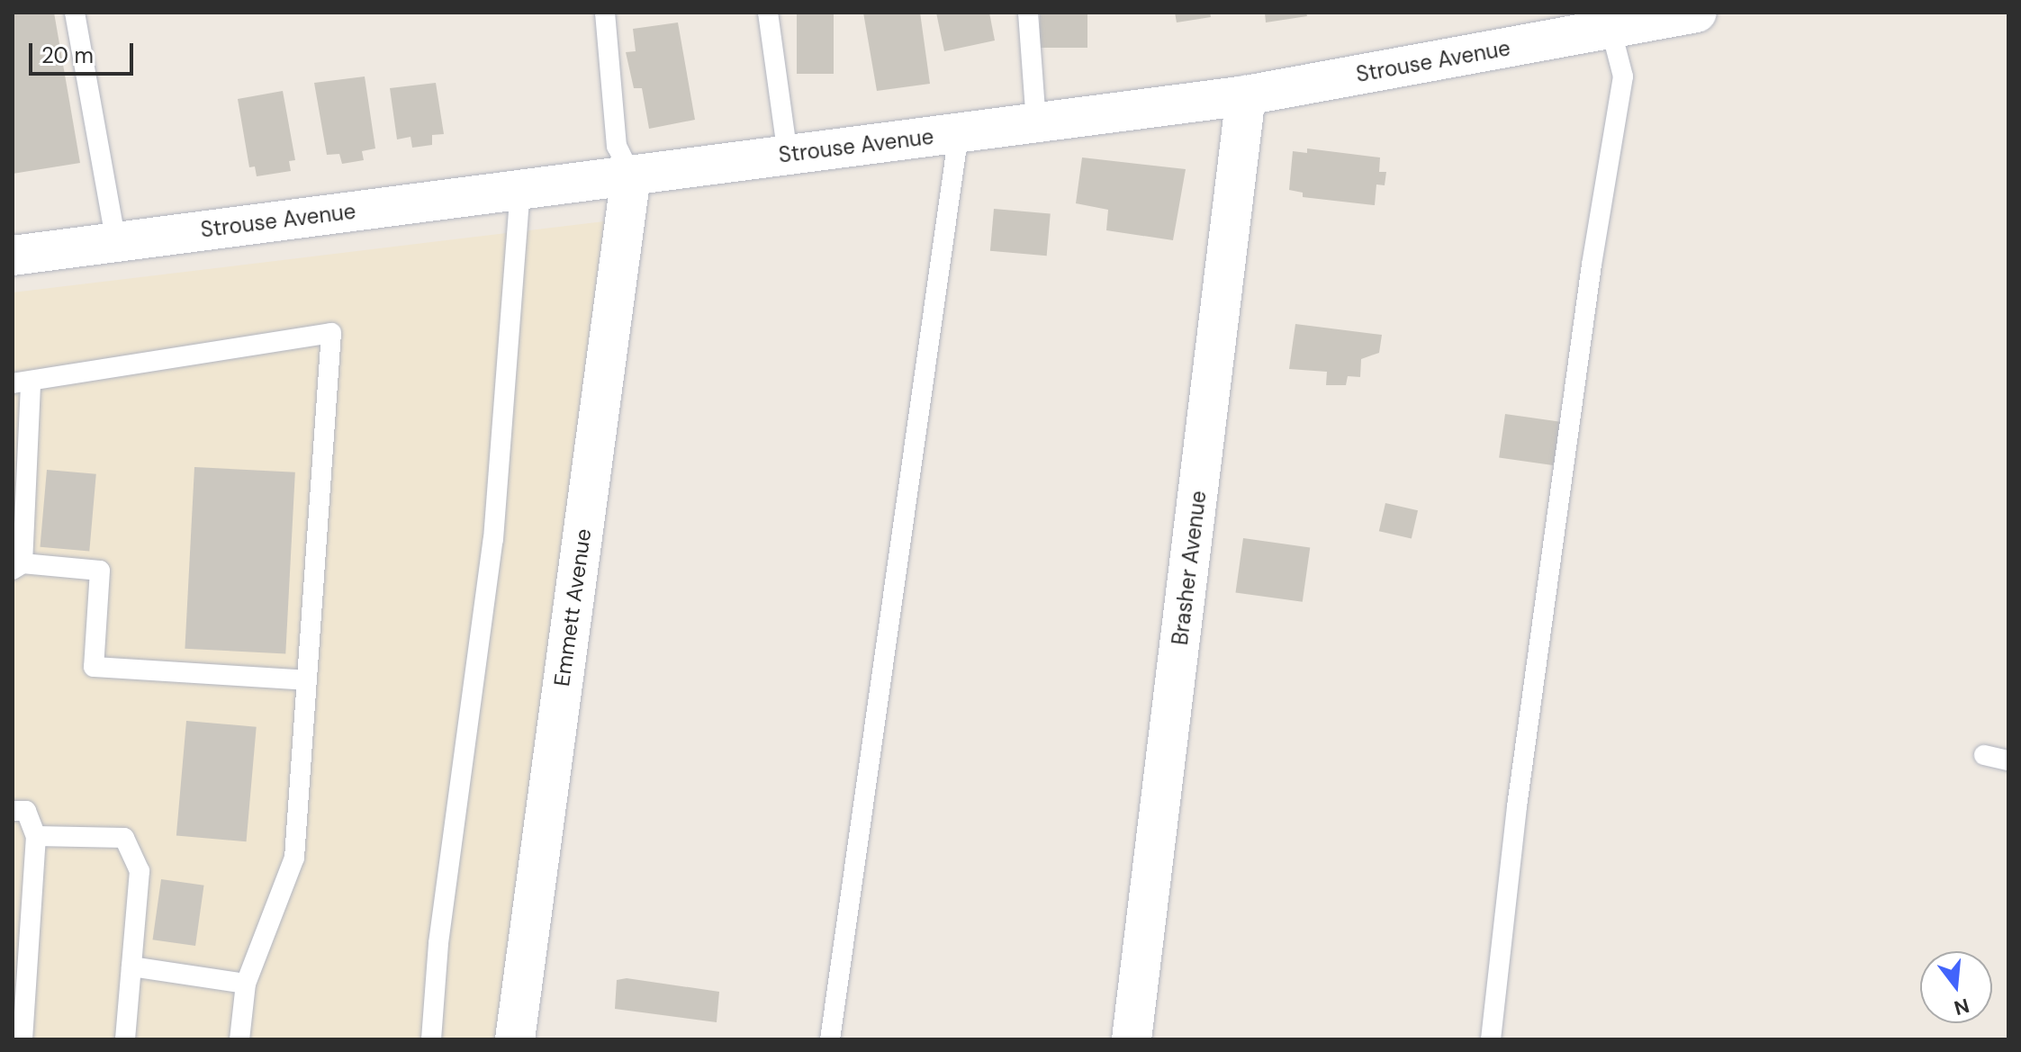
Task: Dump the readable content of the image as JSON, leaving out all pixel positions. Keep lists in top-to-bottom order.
{
  "streets": {
    "street": ["Strouse Avenue", "Brasher Avenue", "Emmett Avenue"]
  },
  "crossings": [
    ["Strouse Avenue", "Brasher Avenue"],
    ["Strouse Avenue", "Emmett Avenue"]
  ],
  "scale_bar": "20 m",
  "north": "bottom"
}
